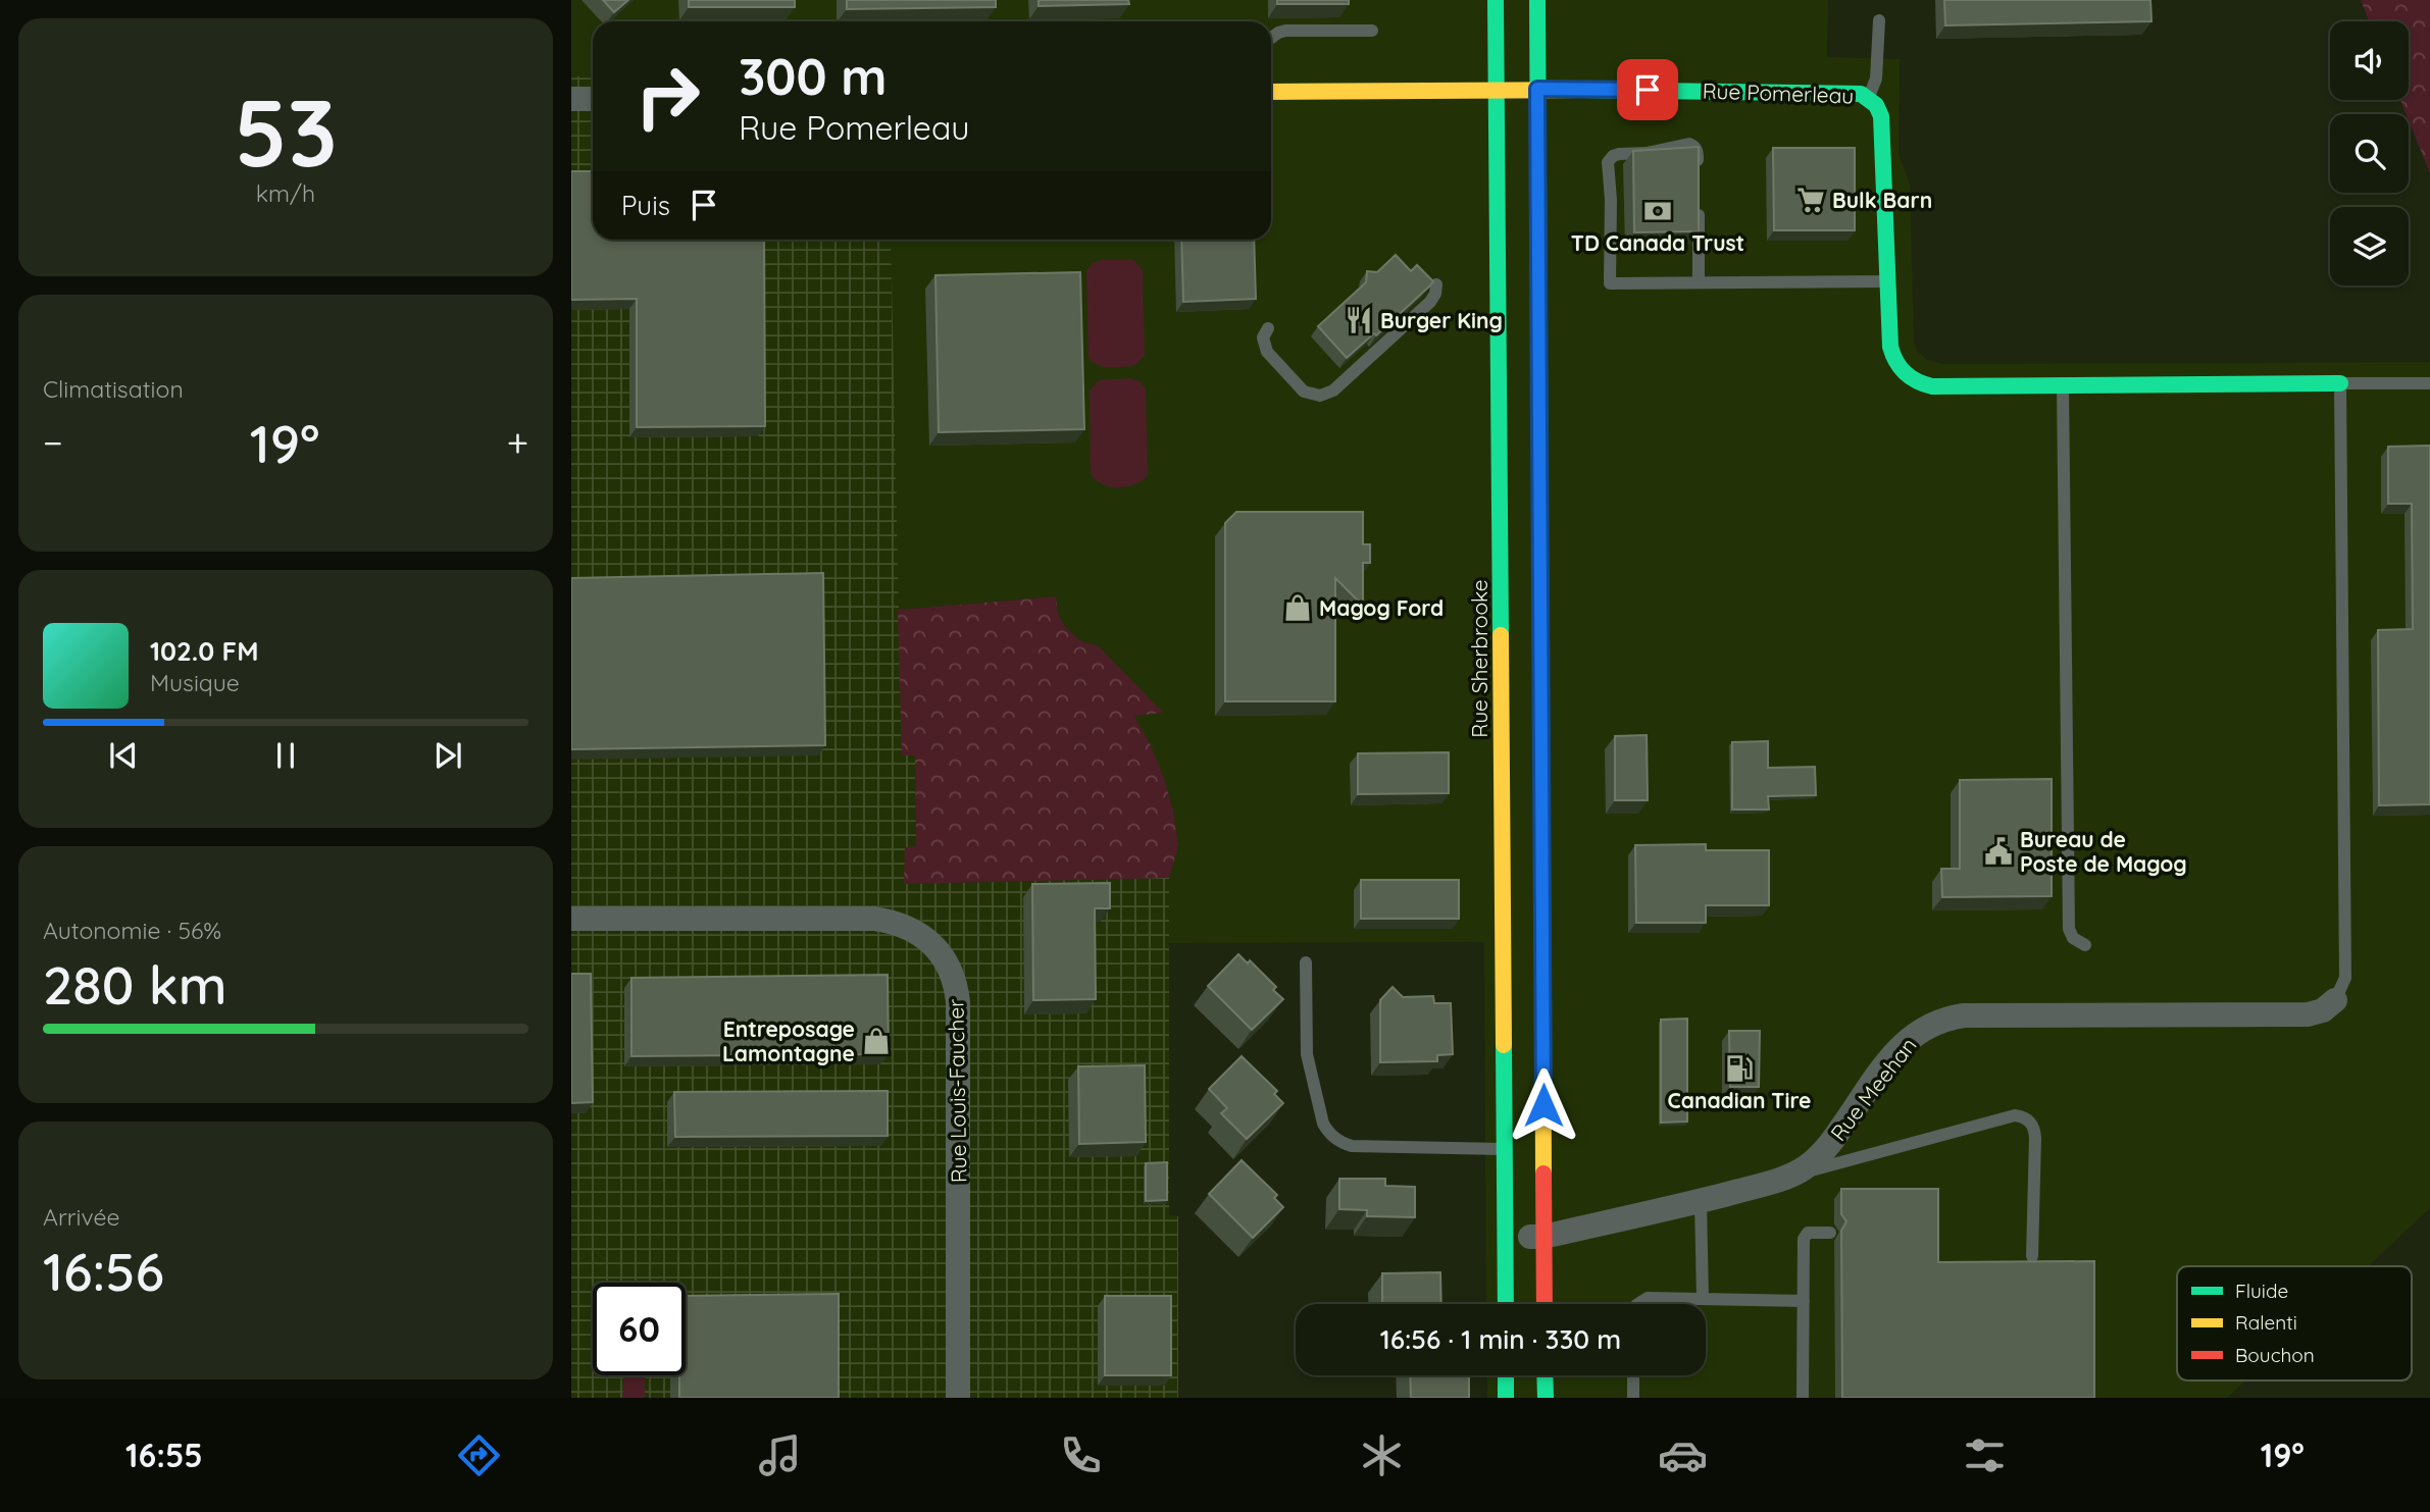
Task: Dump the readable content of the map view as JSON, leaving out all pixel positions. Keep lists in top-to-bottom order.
{
  "streets": {
    "main road": ["Rue Pomerleau", "Rue Sherbrooke"],
    "street": ["Rue Meehan", "Rue Louis-Faucher"]
  },
  "crossings": [
    ["Rue Pomerleau", "Rue Sherbrooke"],
    ["Rue Sherbrooke", "Rue Meehan"]
  ],
  "places": {
    "supermarket": ["Bulk Barn"],
    "bank": ["TD Canada Trust"],
    "restaurant": ["Burger King"],
    "shop": ["Magog Ford", "Entreposage Lamontagne"],
    "public building": ["Bureau de Poste de Magog"],
    "fuel station": ["Canadian Tire"]
  },
  "legend": ["Fluide", "Ralenti", "Bouchon"],
  "page": {
    "tile": [
      ["53", "km/h"],
      "Climatisation",
      ["Autonomie · 56%", "280 km"],
      ["Arrivée", "16:56"]
    ],
    "turn": ["300 m", "Rue Pomerleau"],
    "then": "Puis",
    "heat": ["−", "19°", "+"],
    "song": ["102.0 FM", "Musique"],
    "limit": "60",
    "trip": "16:56 · 1 min · 330 m",
    "tabs": ["16:55", "19°"]
  }
}
